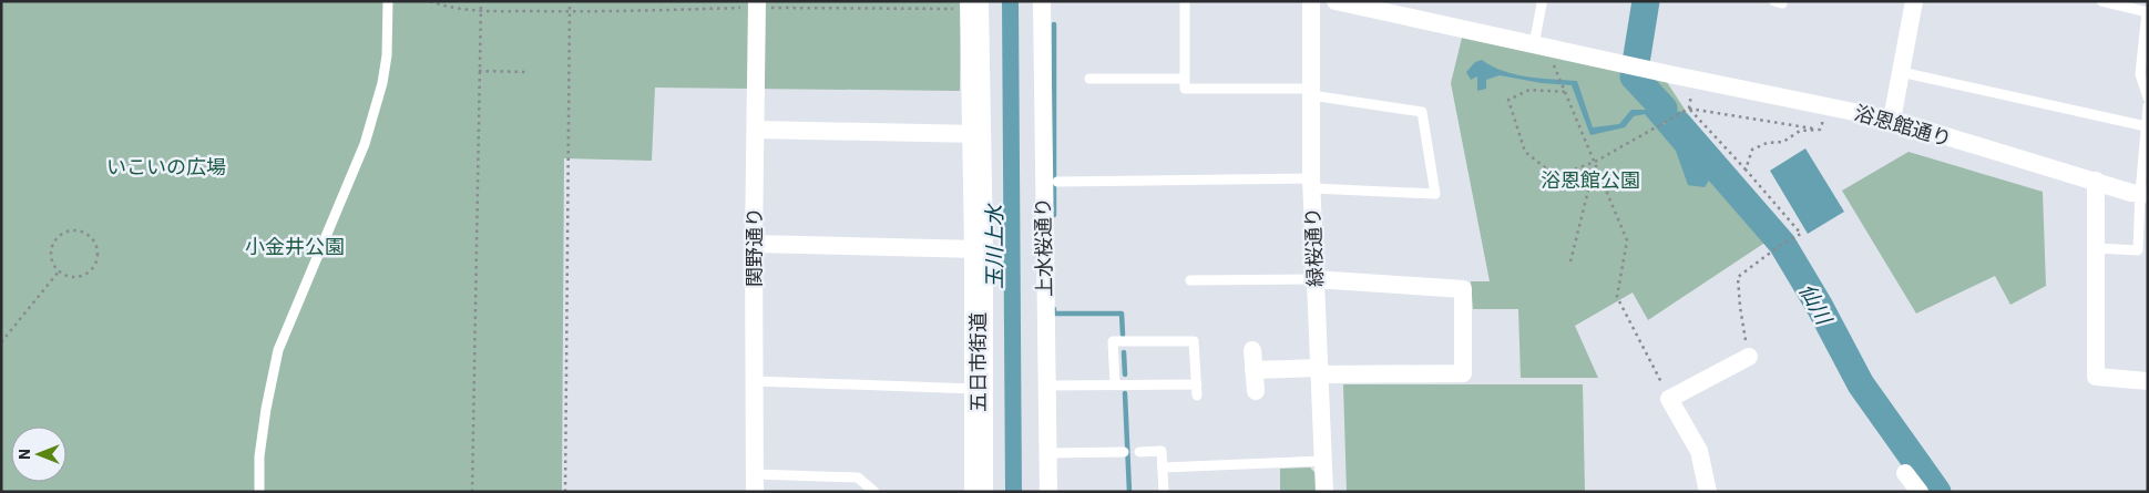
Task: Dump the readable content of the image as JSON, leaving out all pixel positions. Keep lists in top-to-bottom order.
{
  "streets": {
    "main road": ["五日市街道"],
    "street": [
      "浴恩館通り",
      "関野通り",
      "上水桜通り",
      "緑桜通り"
    ]
  },
  "water": ["玉川上水", "仙川"],
  "parks": ["いこいの広場", "浴恩館公園", "小金井公園"],
  "north": "left"
}
